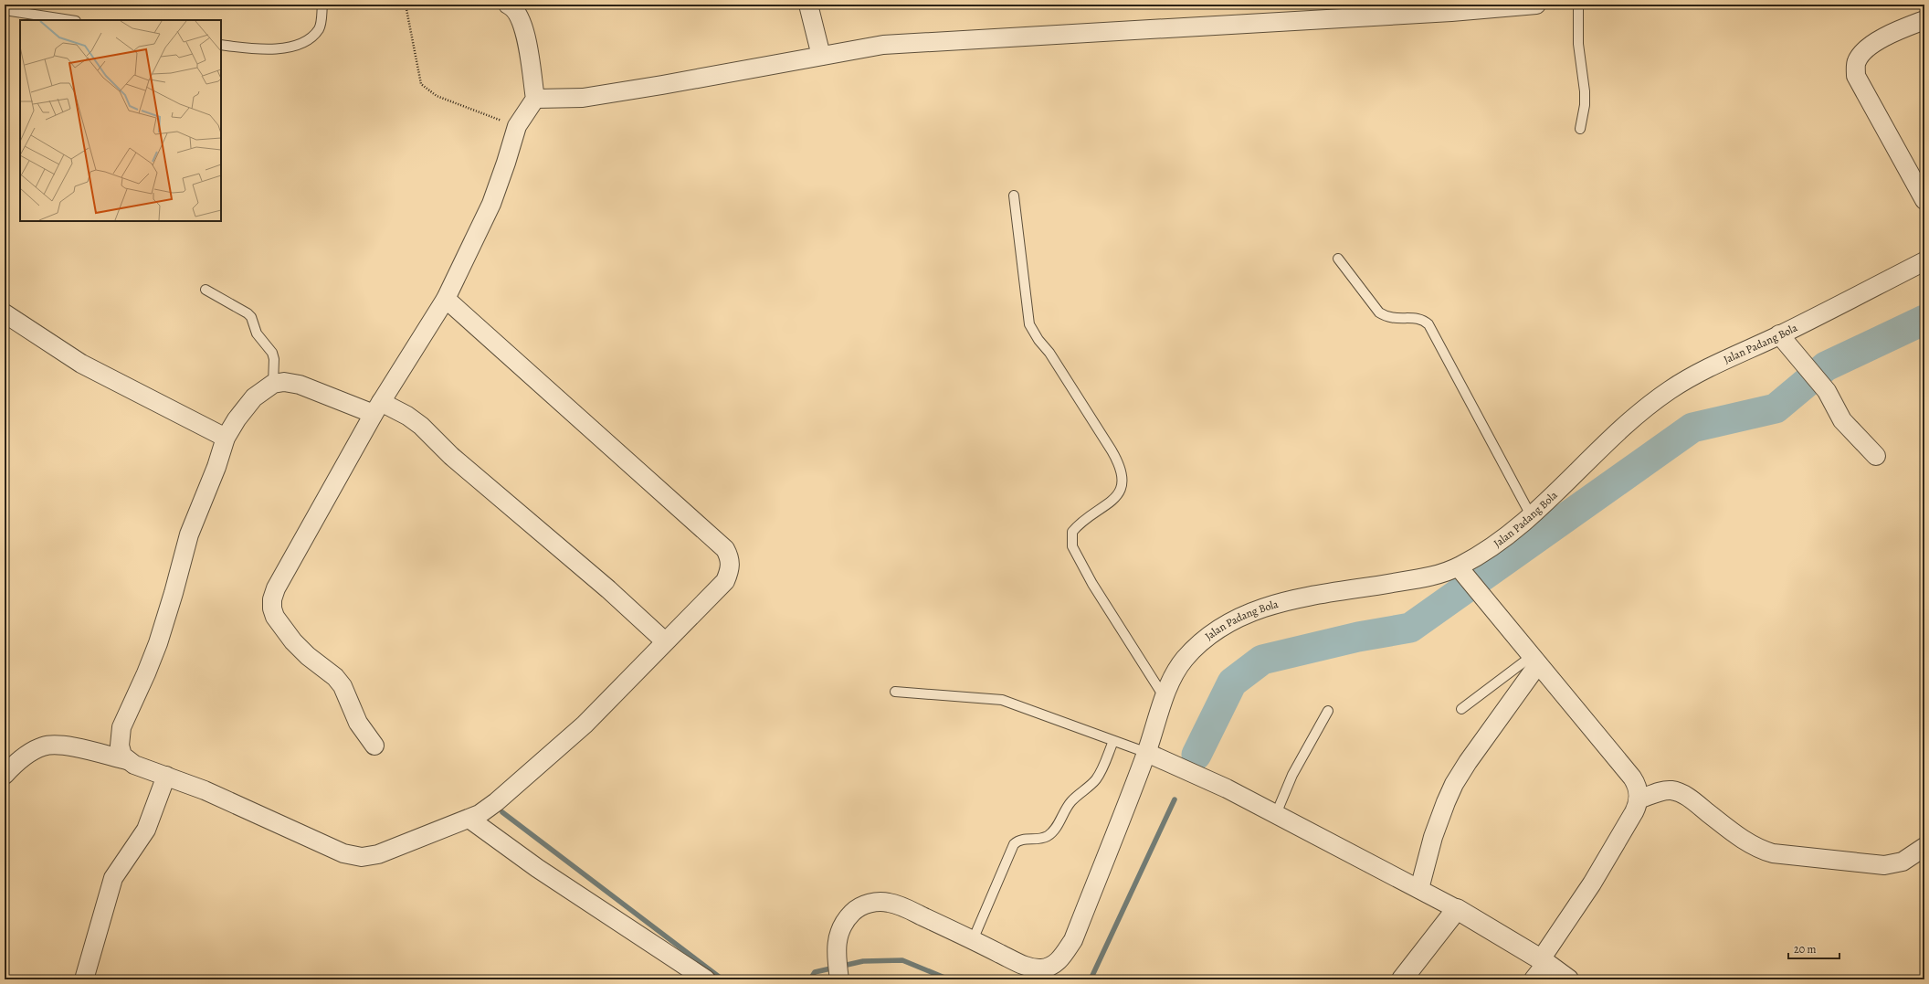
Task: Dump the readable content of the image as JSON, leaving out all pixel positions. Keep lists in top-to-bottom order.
{
  "streets": {
    "street": ["Jalan Padang Bola"]
  },
  "scale_bar": "20 m"
}
